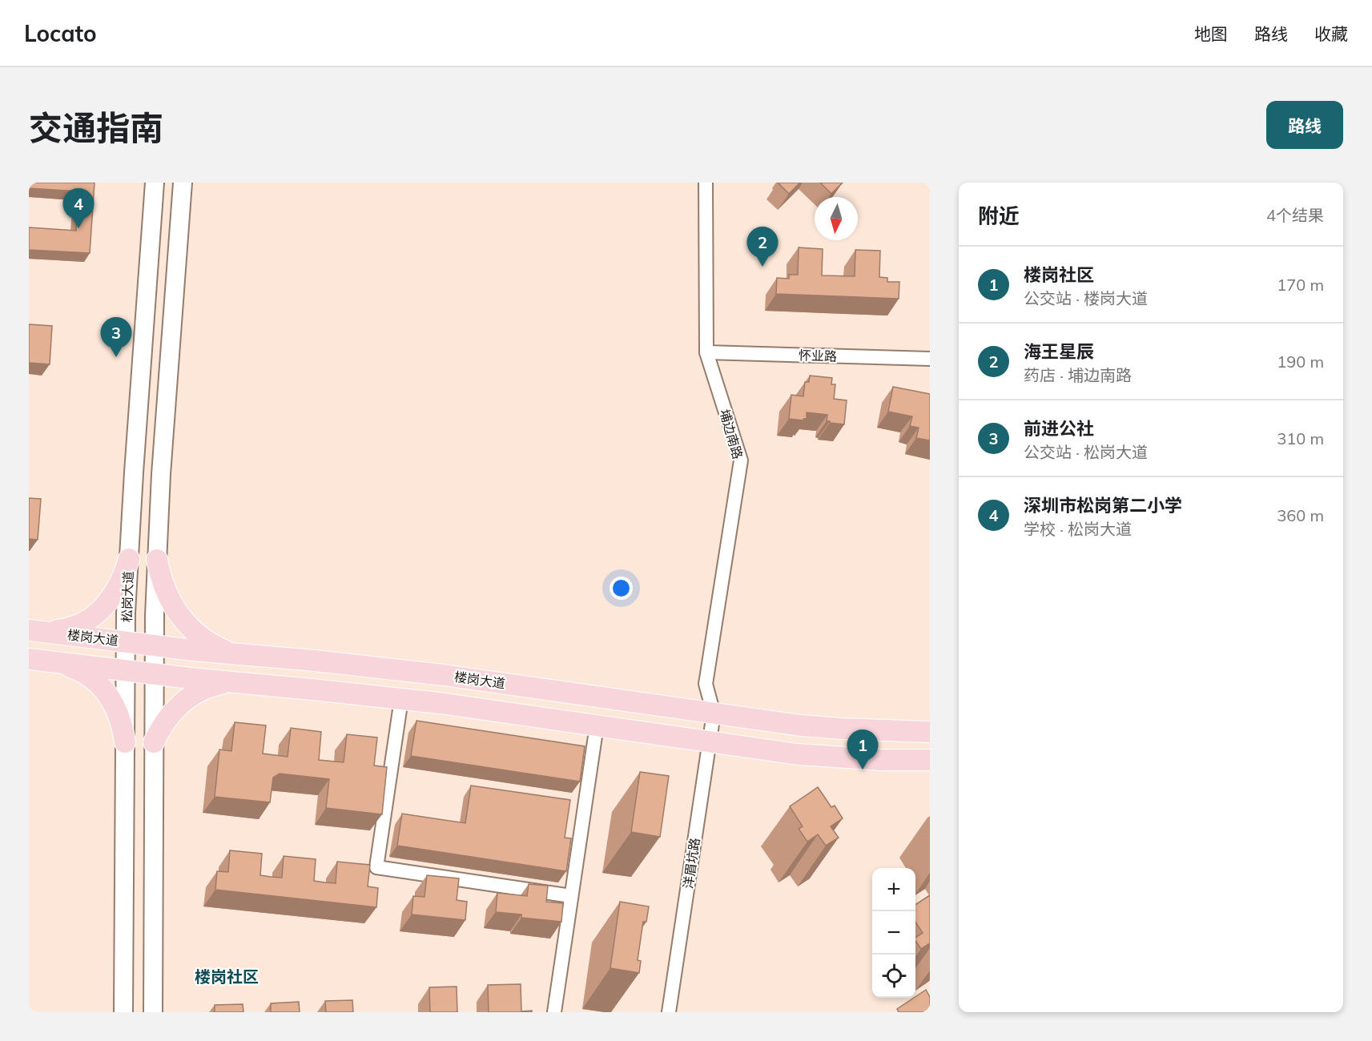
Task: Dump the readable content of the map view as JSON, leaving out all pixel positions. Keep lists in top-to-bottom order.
{
  "streets": {
    "main road": ["松岗大道", "楼岗大道"],
    "street": ["怀业路", "埔边南路", "洋眉坑路"]
  },
  "crossings": [
    ["怀业路", "埔边南路"],
    ["埔边南路", "楼岗大道"],
    ["埔边南路", "洋眉坑路"],
    ["松岗大道", "楼岗大道"],
    ["楼岗大道", "洋眉坑路"]
  ],
  "districts": ["楼岗社区"],
  "north": "bottom",
  "page": {
    "header": "Locato",
    "nav": ["地图", "路线", "收藏"],
    "title": "交通指南",
    "buttons": "路线",
    "heading": ["附近", "4个结果"],
    "pins": [
      "4",
      "2",
      "3",
      "1"
    ],
    "list": [
      {
        "mark": "1",
        "name": "楼岗社区",
        "note": "公交站 · 楼岗大道",
        "value": "170 m"
      },
      {
        "mark": "2",
        "name": "海王星辰",
        "note": "药店 · 埔边南路",
        "value": "190 m"
      },
      {
        "mark": "3",
        "name": "前进公社",
        "note": "公交站 · 松岗大道",
        "value": "310 m"
      },
      {
        "mark": "4",
        "name": "深圳市松岗第二小学",
        "note": "学校 · 松岗大道",
        "value": "360 m"
      }
    ],
    "map_buttons": ["+", "−"]
  }
}
